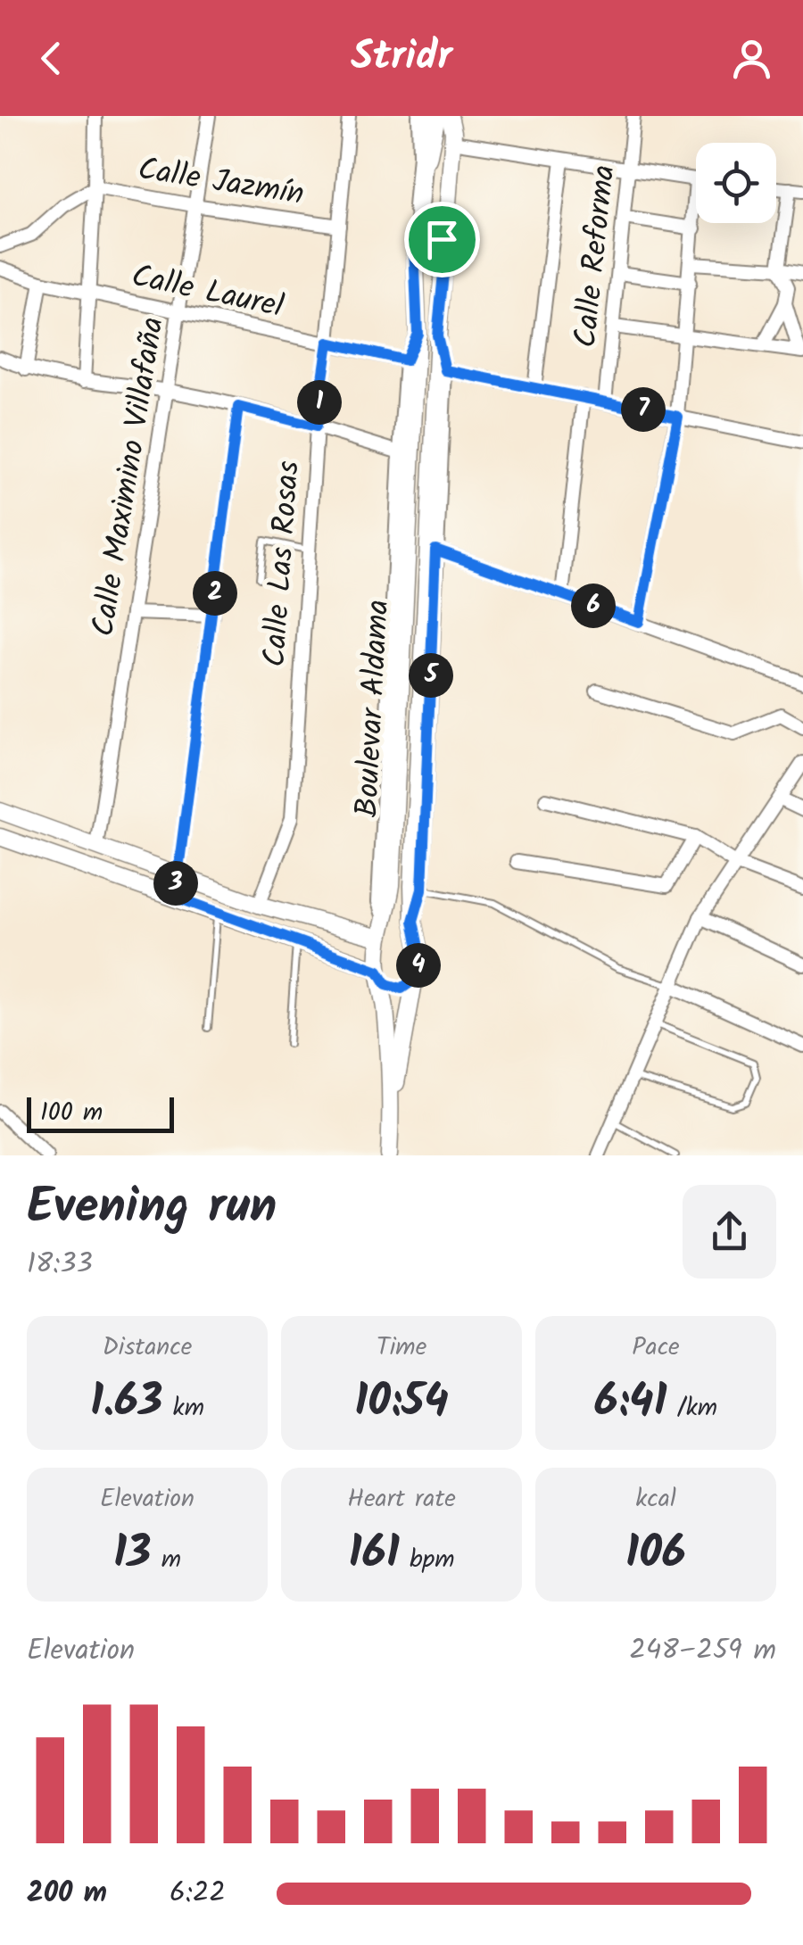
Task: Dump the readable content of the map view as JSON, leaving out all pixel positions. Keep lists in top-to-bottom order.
{
  "streets": {
    "street": [
      "Calle Jazmín",
      "Calle Reforma",
      "Calle Laurel",
      "Calle Maximino Villafaña",
      "Calle Las Rosas",
      "Boulevar Aldama"
    ]
  },
  "crossings": [
    ["Calle Jazmín", "Calle Maximino Villafaña"],
    ["Calle Jazmín", "Calle Las Rosas"],
    ["Calle Laurel", "Calle Maximino Villafaña"],
    ["Calle Laurel", "Calle Las Rosas"]
  ],
  "scale_bar": "100 m",
  "page": {
    "header": "Stridr",
    "pins": [
      "1",
      "7",
      "2",
      "6",
      "5",
      "3",
      "4"
    ],
    "scale": "100 m",
    "heading": ["Evening run", "18:33"],
    "stats": [
      ["Distance", "1.63 km"],
      ["Time", "10:54"],
      ["Pace", "6:41 /km"],
      ["Elevation", "13 m"],
      ["Heart rate", "161 bpm"],
      ["kcal", "106"]
    ],
    "chart": ["Elevation", "248–259 m"],
    "list": [
      {
        "name": "200 m",
        "note": "6:22"
      }
    ]
  }
}
